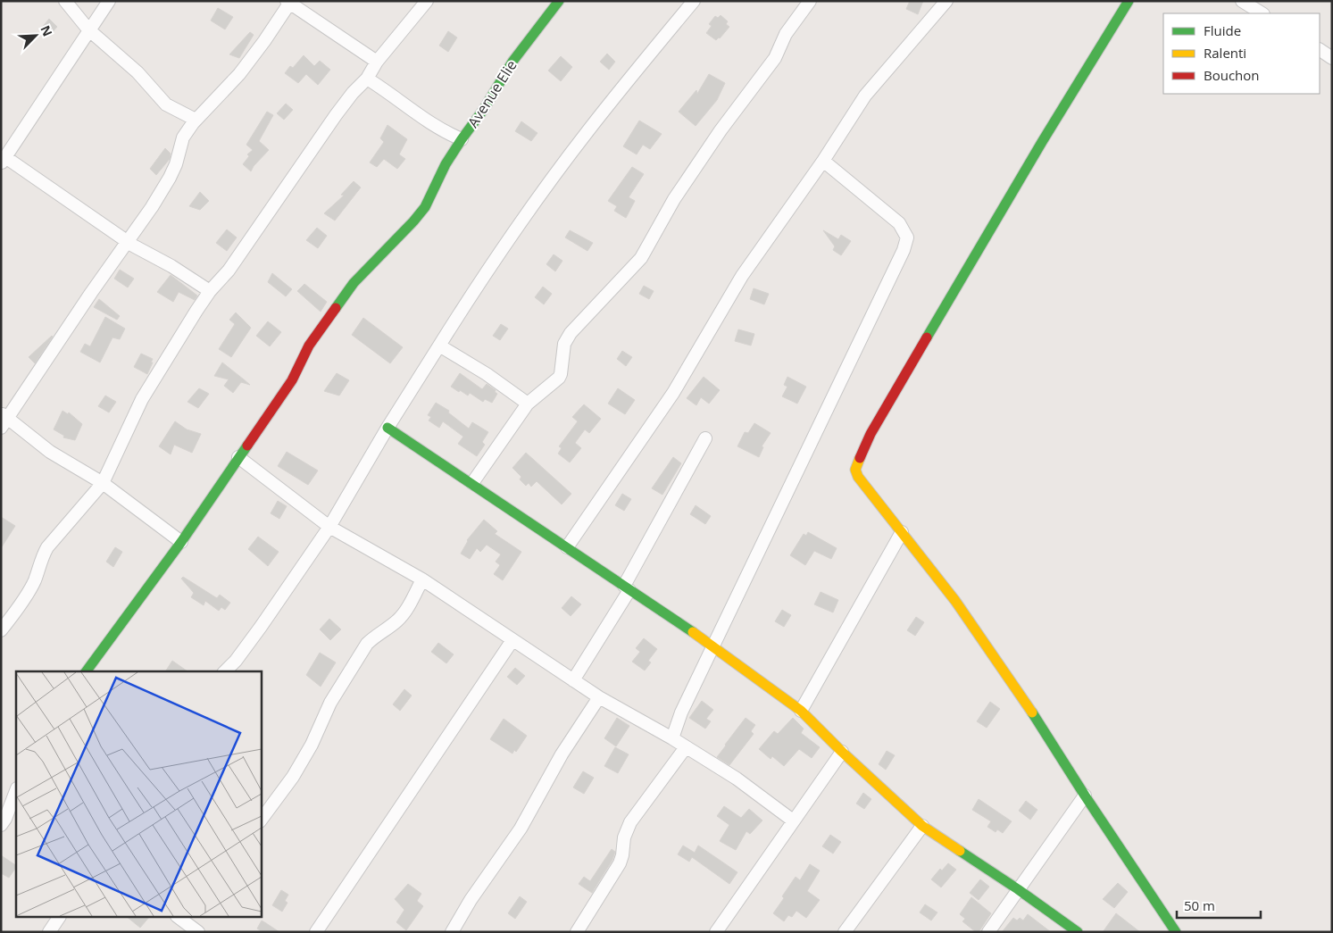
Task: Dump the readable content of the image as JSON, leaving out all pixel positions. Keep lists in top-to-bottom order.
{
  "streets": {
    "street": ["Avenue Elie"]
  },
  "legend": ["Fluide", "Ralenti", "Bouchon"],
  "scale_bar": "50 m",
  "north": "top right"
}
